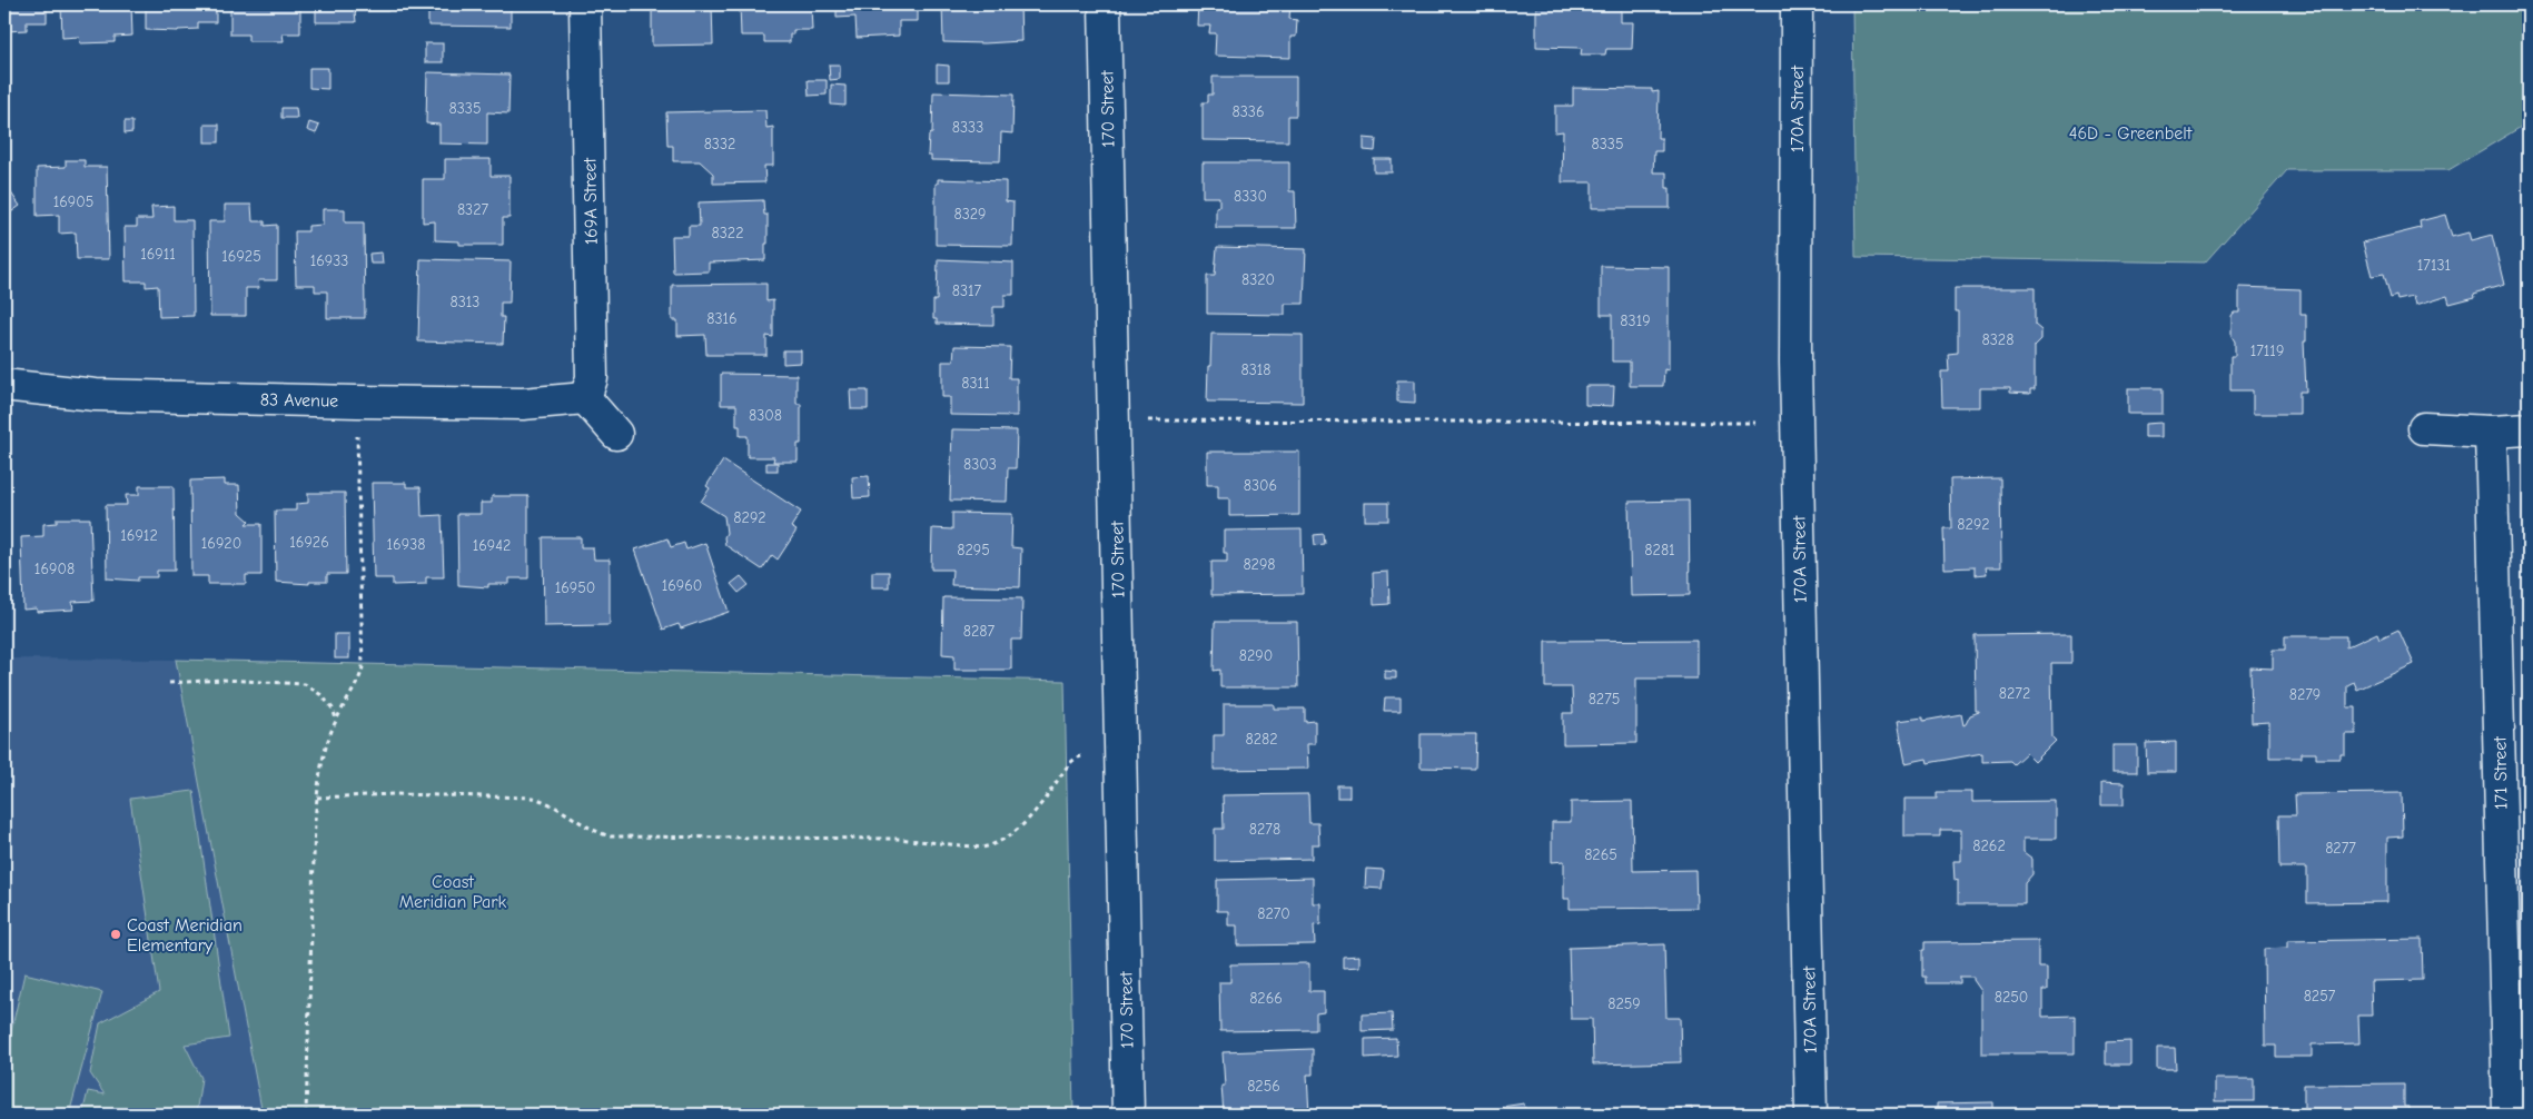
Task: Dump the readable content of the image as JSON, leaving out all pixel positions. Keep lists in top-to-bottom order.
{
  "streets": {
    "street": [
      "170 Street",
      "170A Street",
      "169A Street",
      "83 Avenue",
      "171 Street"
    ]
  },
  "crossings": [
    ["169A Street", "83 Avenue"]
  ],
  "parks": ["46D - Greenbelt", "Coast Meridian Park"],
  "places": ["Coast Meridian Elementary"],
  "house_numbers": [
    "8335",
    "8336",
    "8333",
    "8332",
    "8335",
    "8330",
    "16905",
    "8327",
    "8329",
    "8322",
    "16911",
    "16925",
    "16933",
    "17131",
    "8320",
    "8317",
    "8313",
    "8316",
    "8319",
    "8328",
    "17119",
    "8318",
    "8311",
    "8308",
    "8303",
    "8306",
    "8292",
    "8292",
    "16912",
    "16926",
    "16920",
    "16938",
    "16942",
    "8295",
    "8281",
    "8298",
    "16908",
    "16960",
    "16950",
    "8287",
    "8290",
    "8272",
    "8279",
    "8275",
    "8282",
    "8278",
    "8262",
    "8277",
    "8265",
    "8270",
    "8257",
    "8250",
    "8266",
    "8259",
    "8256"
  ]
}
